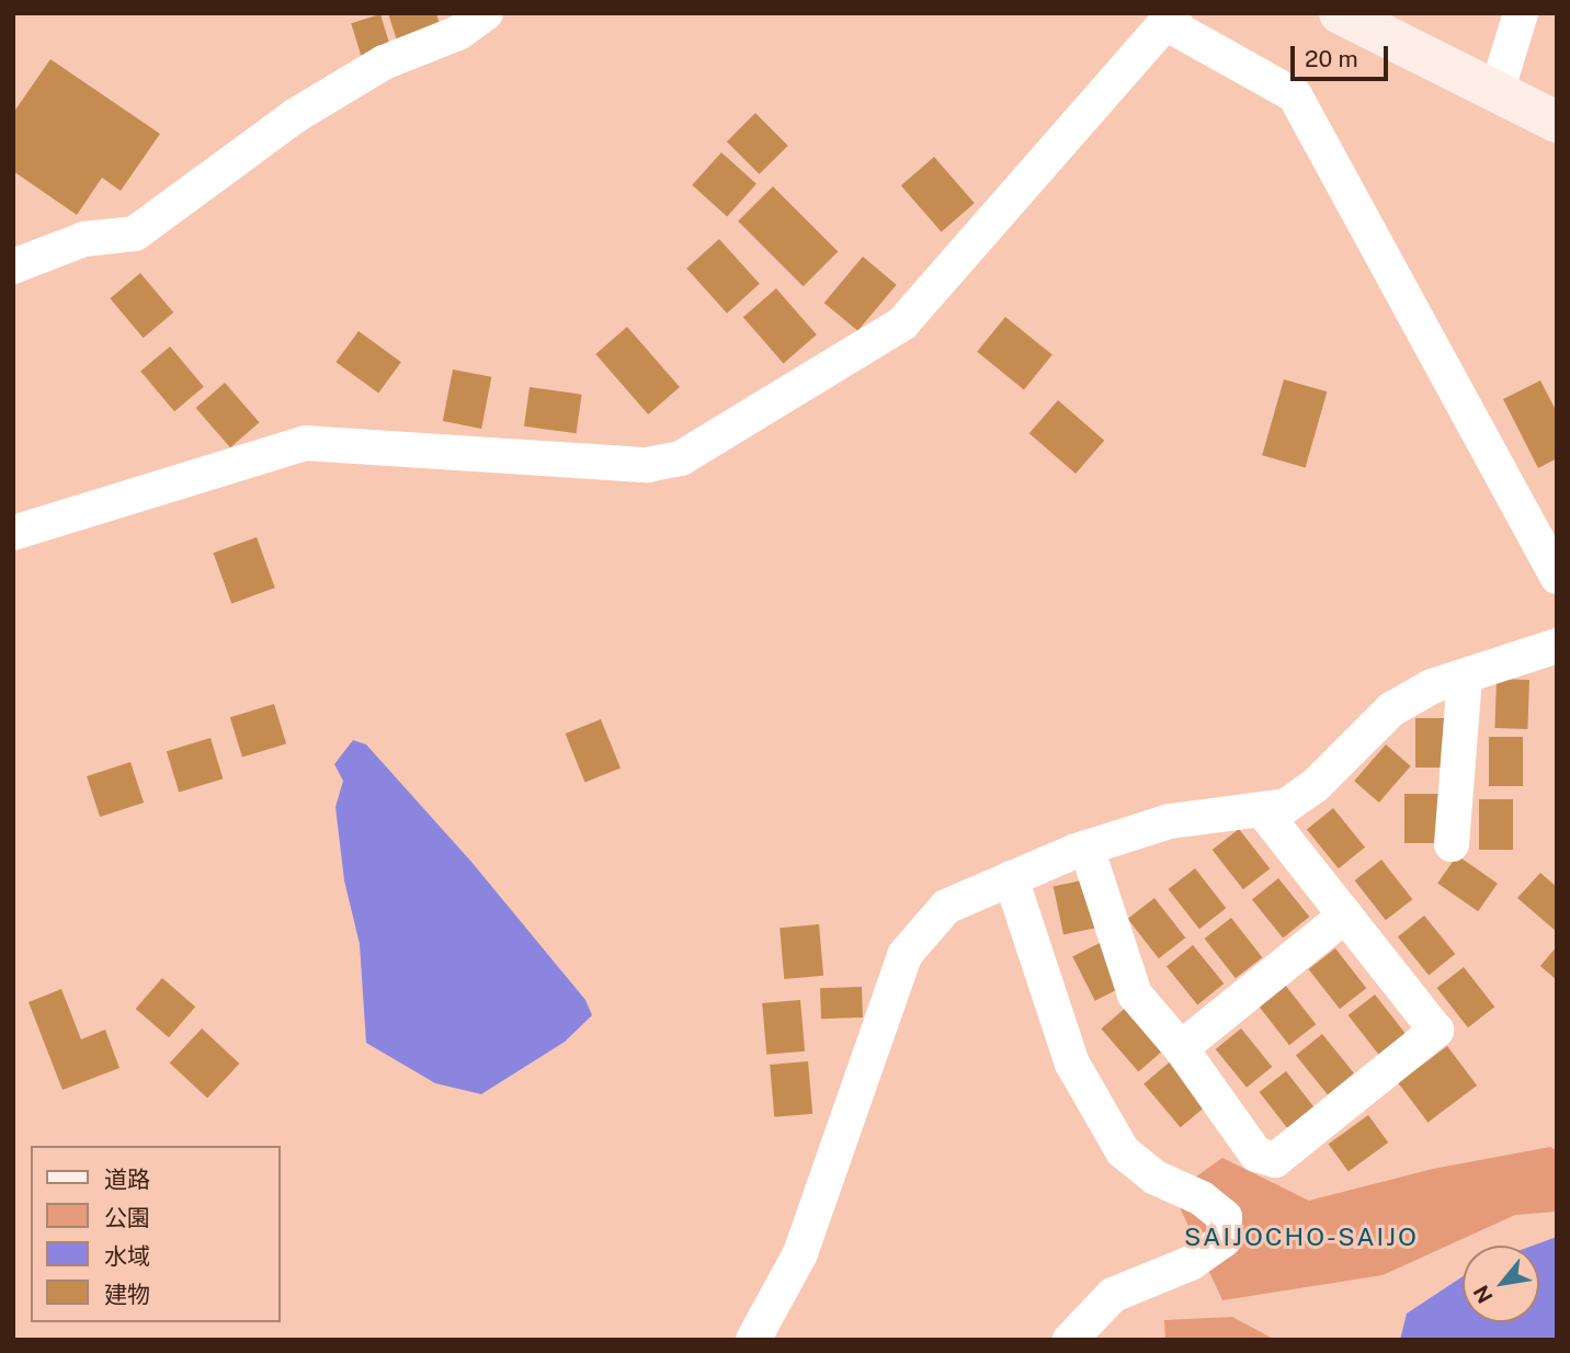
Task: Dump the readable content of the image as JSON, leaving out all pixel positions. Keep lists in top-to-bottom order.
{
  "districts": ["SAIJOCHO-SAIJO"],
  "legend": [
    "道路",
    "公園",
    "水域",
    "建物"
  ],
  "scale_bar": "20 m",
  "north": "bottom left"
}
